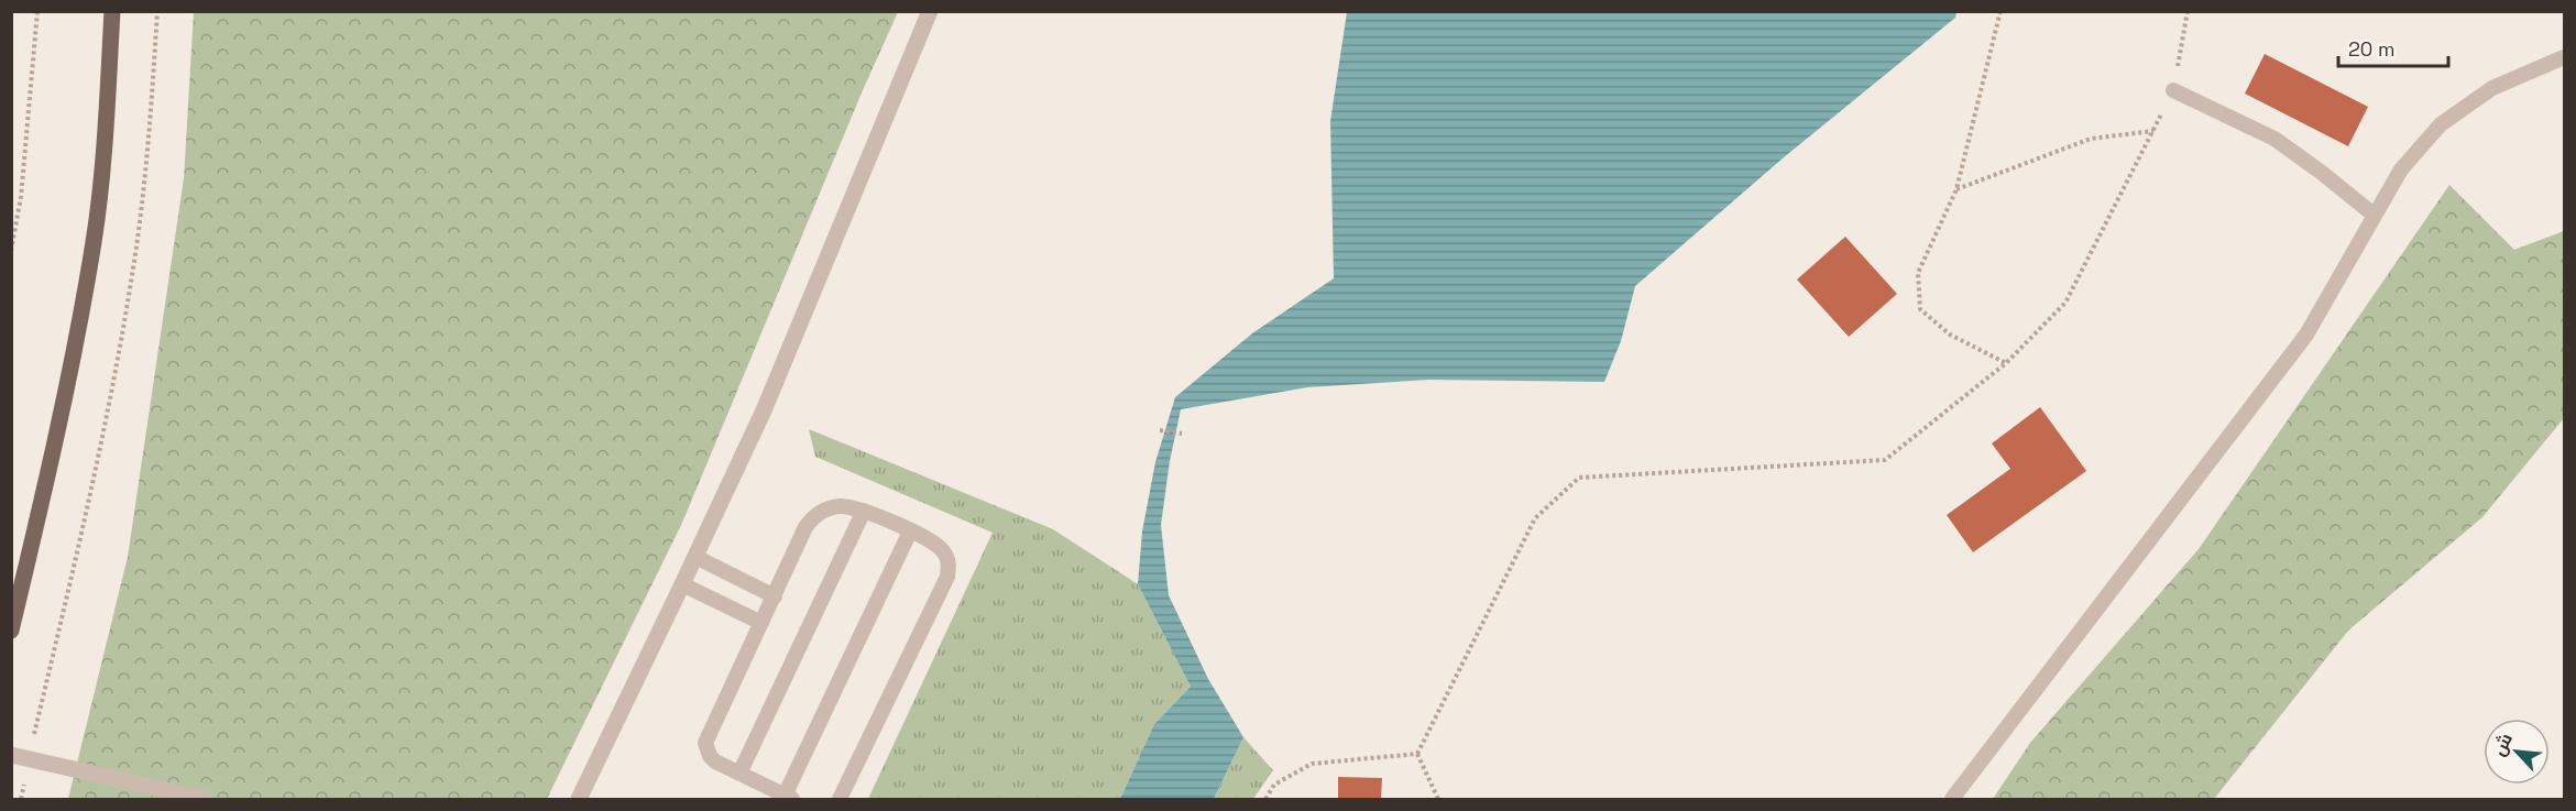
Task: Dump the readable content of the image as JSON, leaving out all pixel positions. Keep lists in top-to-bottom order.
{
  "scale_bar": "20 m",
  "north": "top left"
}
